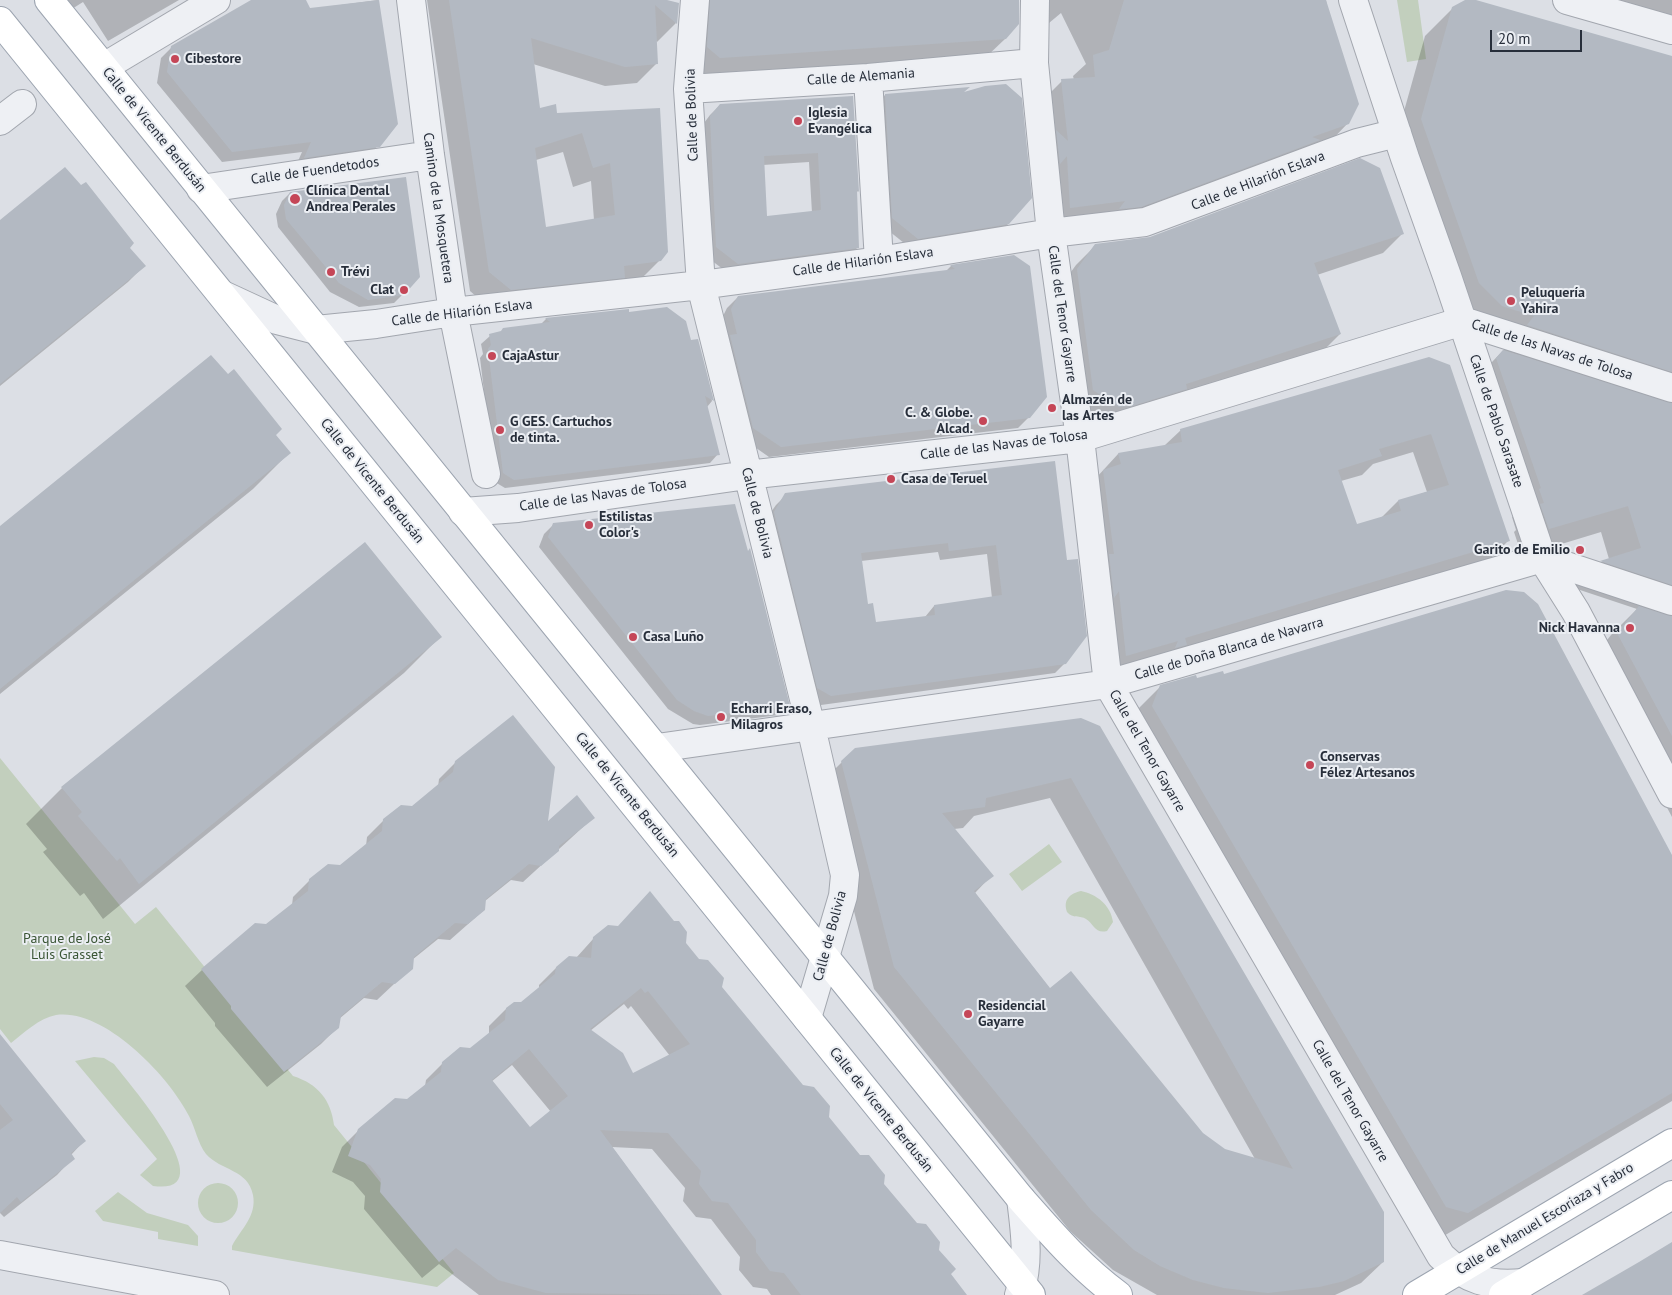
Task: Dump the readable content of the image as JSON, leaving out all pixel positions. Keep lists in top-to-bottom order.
{
  "streets": {
    "main road": ["Calle de Vicente Berdusán", "Calle de Manuel Escoriaza y Fabro"],
    "street": [
      "Calle de Alemania",
      "Calle de Bolivia",
      "Calle de Fuendetodos",
      "Calle de Hilarión Eslava",
      "Camino de la Mosquetera",
      "Calle del Tenor Gayarre",
      "Calle de las Navas de Tolosa",
      "Calle de Pablo Sarasate",
      "Calle de Doña Blanca de Navarra"
    ]
  },
  "crossings": [
    ["Calle de Alemania", "Calle de Bolivia"],
    ["Calle de Alemania", "Calle del Tenor Gayarre"],
    ["Calle de Bolivia", "Calle de Vicente Berdusán"],
    ["Calle de Bolivia", "Calle de Hilarión Eslava"],
    ["Calle de Bolivia", "Calle de las Navas de Tolosa"],
    ["Calle de Bolivia", "Calle de Doña Blanca de Navarra"],
    ["Calle de Vicente Berdusán", "Calle de Fuendetodos"],
    ["Calle de Vicente Berdusán", "Calle de Hilarión Eslava"],
    ["Calle de Vicente Berdusán", "Calle de las Navas de Tolosa"],
    ["Calle de Vicente Berdusán", "Calle de Doña Blanca de Navarra"],
    ["Calle de Fuendetodos", "Camino de la Mosquetera"],
    ["Calle de Hilarión Eslava", "Camino de la Mosquetera"],
    ["Calle de Hilarión Eslava", "Calle del Tenor Gayarre"],
    ["Calle de Hilarión Eslava", "Calle de Pablo Sarasate"],
    ["Calle del Tenor Gayarre", "Calle de las Navas de Tolosa"],
    ["Calle del Tenor Gayarre", "Calle de Doña Blanca de Navarra"],
    ["Calle del Tenor Gayarre", "Calle de Manuel Escoriaza y Fabro"],
    ["Calle de las Navas de Tolosa", "Calle de Pablo Sarasate"],
    ["Calle de Pablo Sarasate", "Calle de Doña Blanca de Navarra"]
  ],
  "parks": ["Parque de José Luis Grasset"],
  "places": [
    "Cibestore",
    "Iglesia Evangélica",
    "Clínica Dental Andrea Perales",
    "Trévi",
    "Clat",
    "Peluquería Yahira",
    "CajaAstur",
    "Almazén de las Artes",
    "C. & Globe. Alcad.",
    "G GES. Cartuchos de tinta.",
    "Casa de Teruel",
    "Estilistas Color's",
    "Garito de Emilio",
    "Nick Havanna",
    "Casa Luño",
    "Echarri Eraso, Milagros",
    "Conservas Félez Artesanos",
    "Residencial Gayarre"
  ],
  "scale_bar": "20 m"
}
